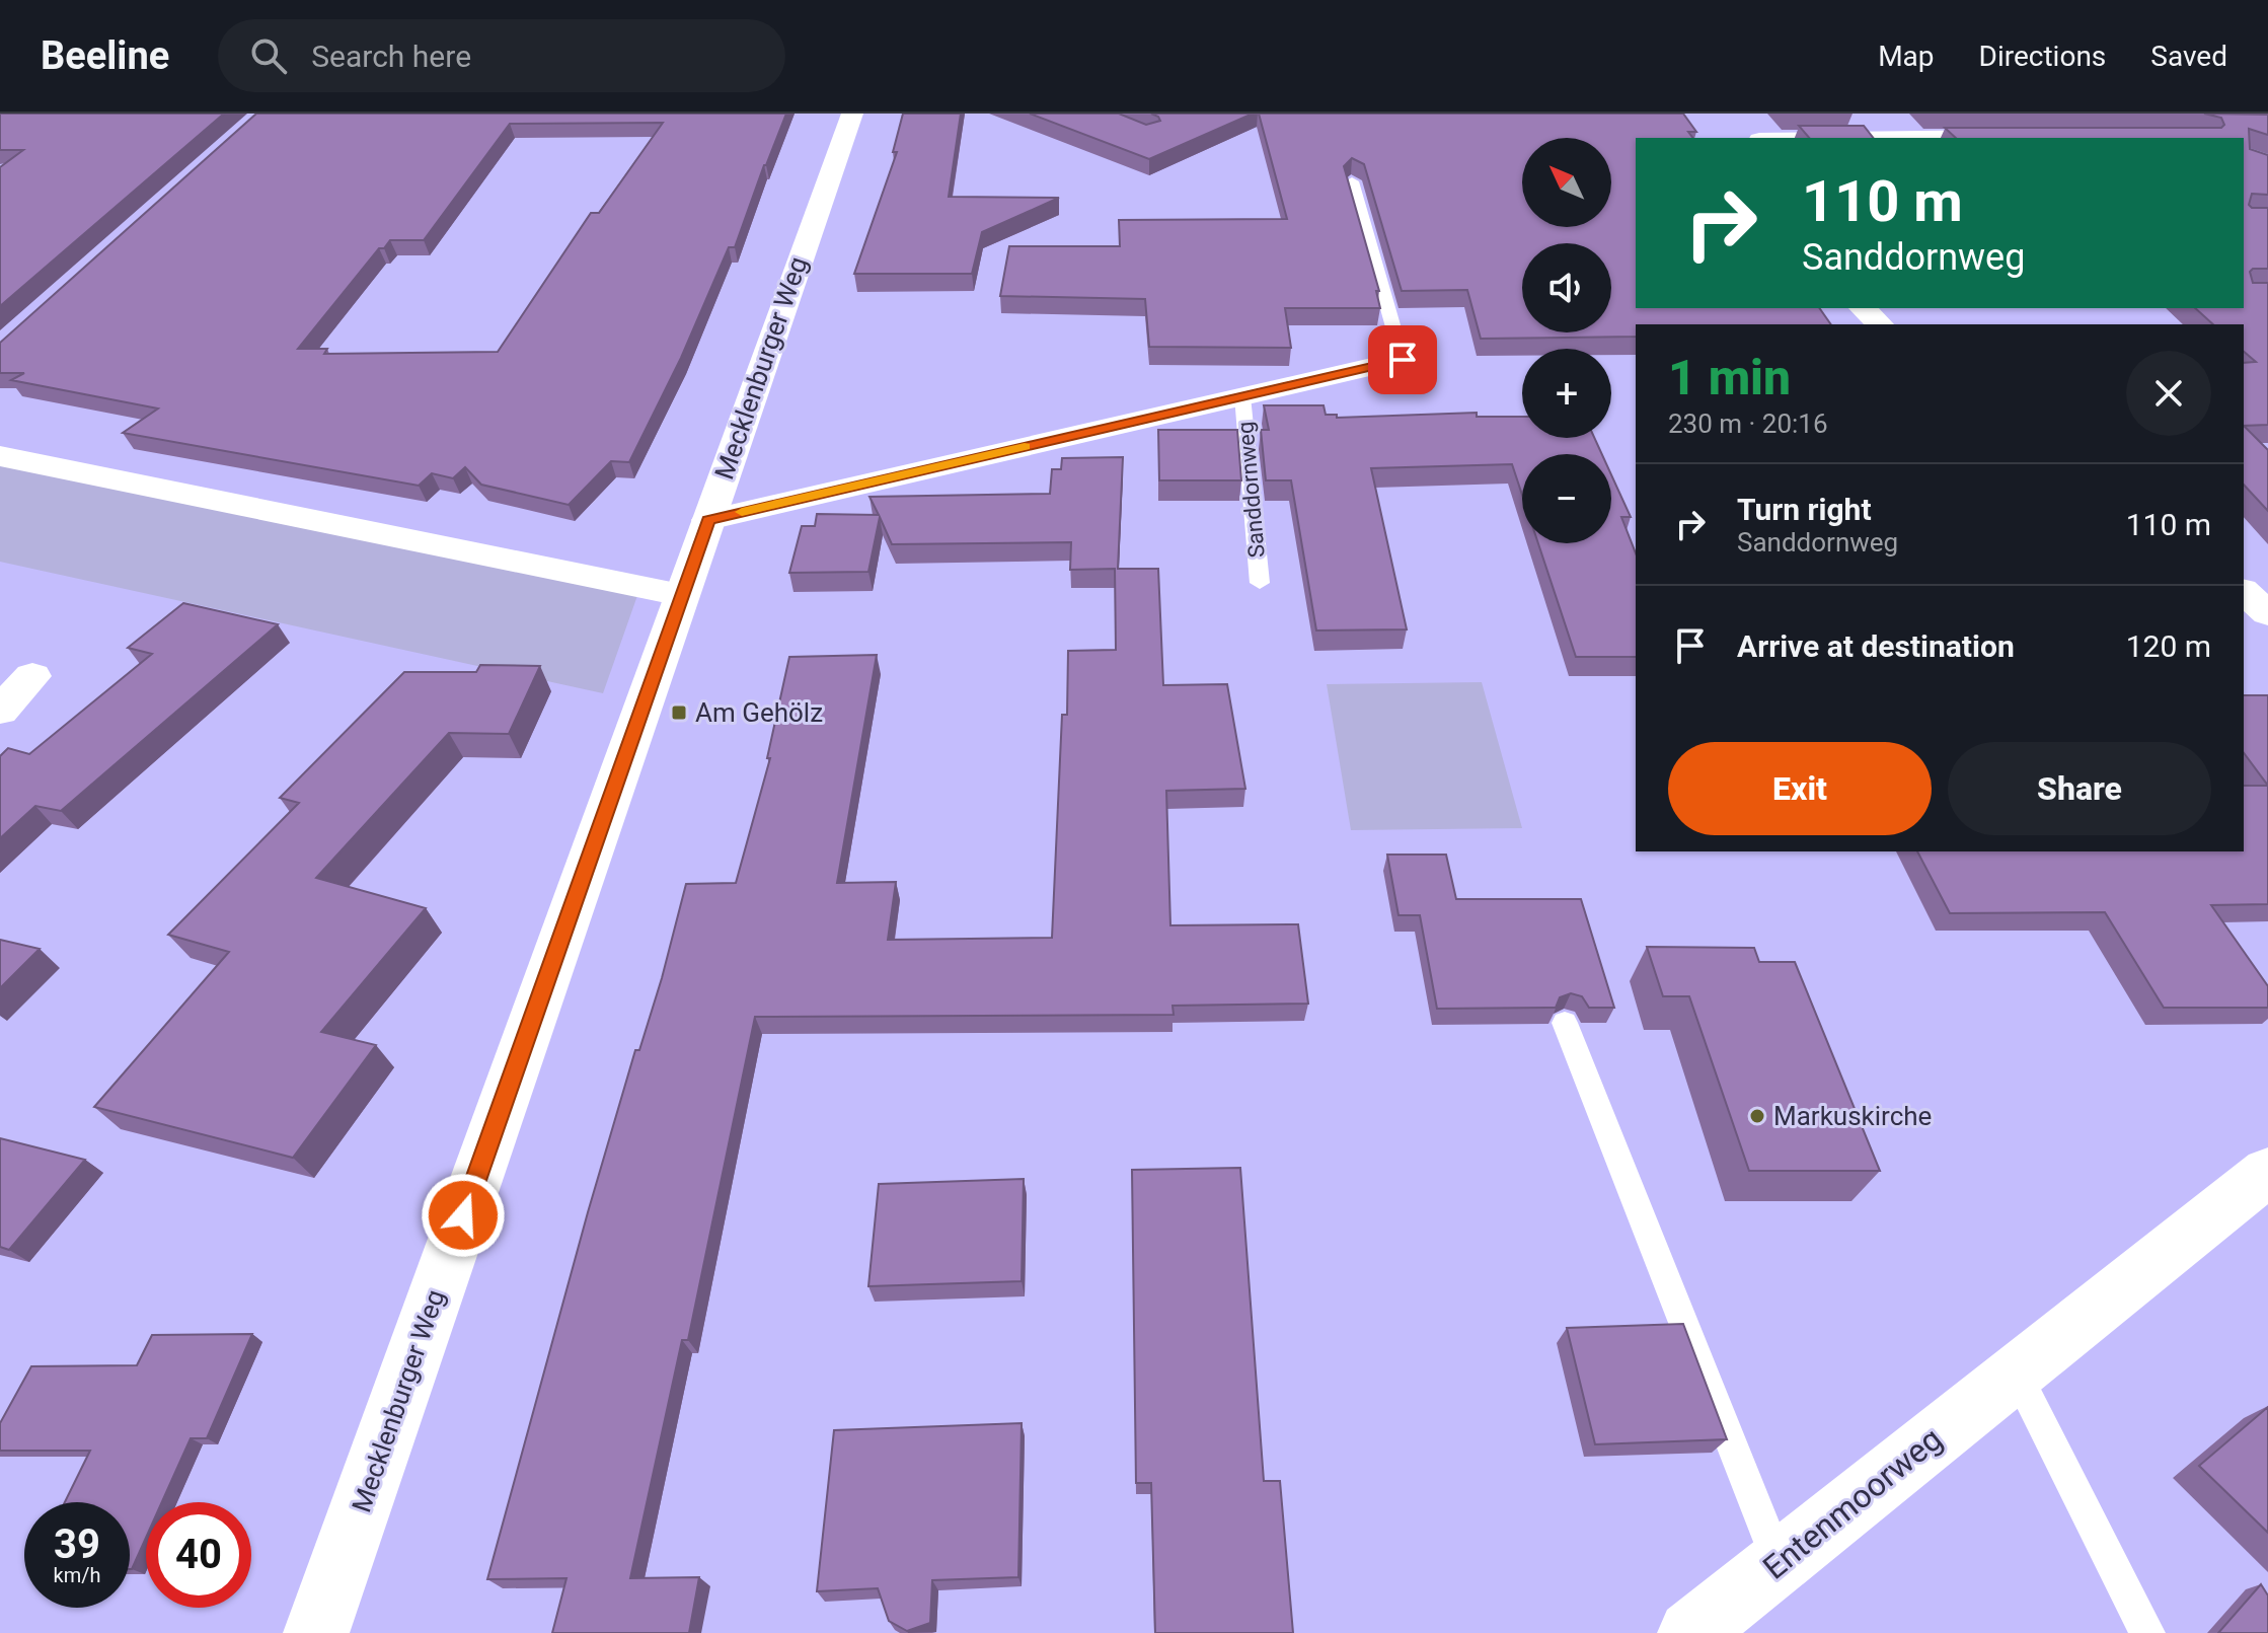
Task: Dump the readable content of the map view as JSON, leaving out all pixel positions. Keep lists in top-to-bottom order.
{
  "streets": {
    "street": ["Mecklenburger Weg", "Sanddornweg", "Entenmoorweg"]
  },
  "crossings": [
    ["Mecklenburger Weg", "Sanddornweg"]
  ],
  "places": {
    "transit": ["Am Gehölz"],
    "other": ["Markuskirche"]
  },
  "north": "top left",
  "page": {
    "header": "Beeline",
    "search": "Search here",
    "nav": ["Map", "Directions", "Saved"],
    "map_buttons": ["+", "−"],
    "turn": ["110 m", "Sanddornweg"],
    "heading": ["1 min", "230 m · 20:16"],
    "list": [
      {
        "name": "Turn right",
        "note": "Sanddornweg",
        "value": "110 m"
      },
      {
        "name": "Arrive at destination",
        "value": "120 m"
      }
    ],
    "buttons": ["Exit", "Share"],
    "speed": "39 km/h",
    "limit": "40"
  }
}
